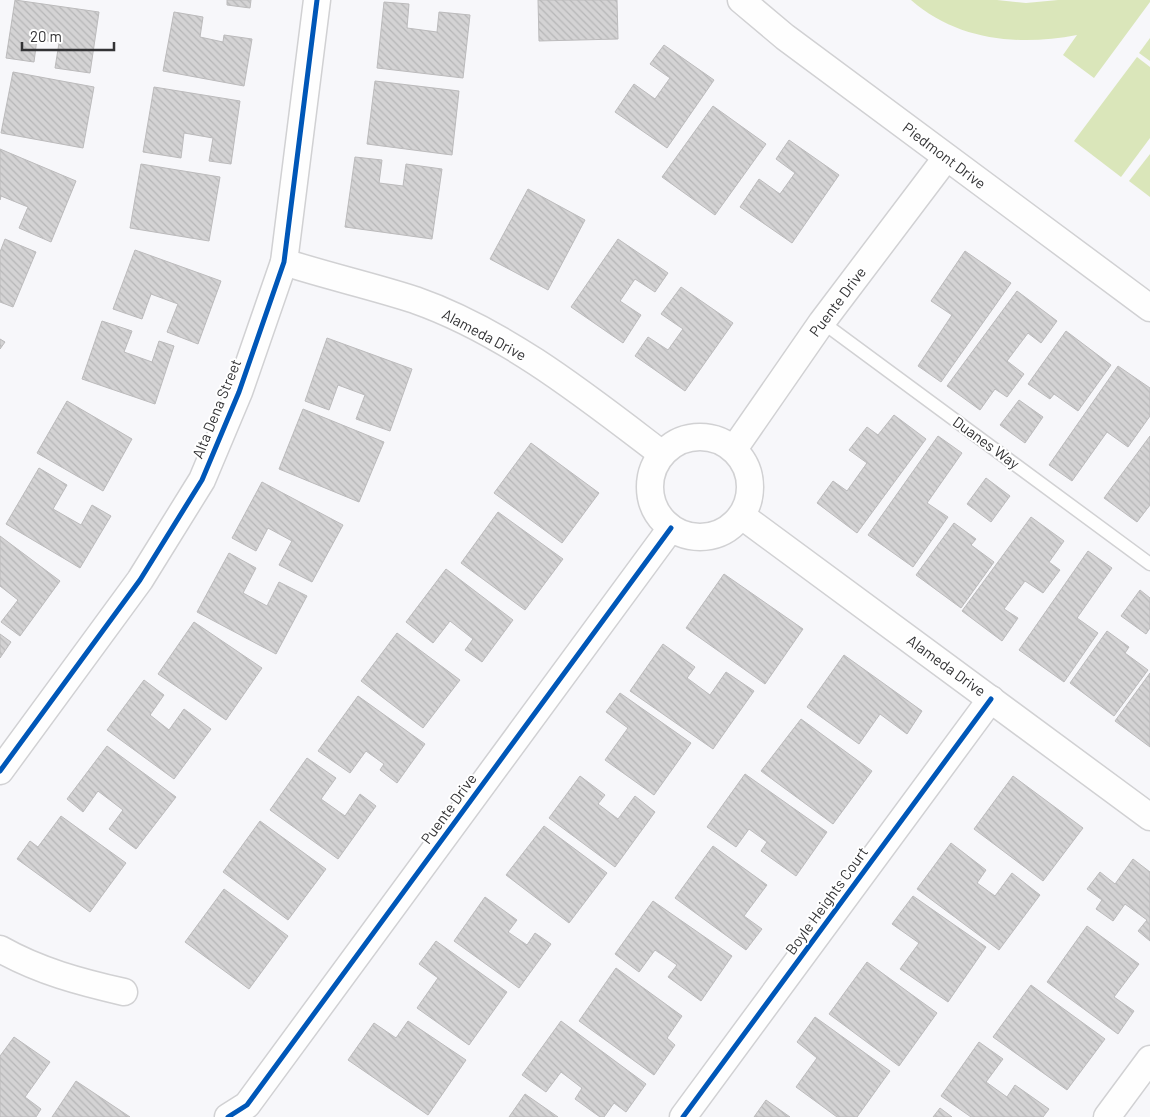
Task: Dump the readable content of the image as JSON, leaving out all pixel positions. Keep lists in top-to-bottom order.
{
  "streets": {
    "street": [
      "Piedmont Drive",
      "Puente Drive",
      "Alameda Drive",
      "Alta Dena Street",
      "Boyle Heights Court"
    ],
    "lane": ["Duanes Way"]
  },
  "crossings": [
    ["Piedmont Drive", "Puente Drive"],
    ["Puente Drive", "Alameda Drive"],
    ["Puente Drive", "Duanes Way"],
    ["Alameda Drive", "Alta Dena Street"],
    ["Alameda Drive", "Boyle Heights Court"]
  ],
  "scale_bar": "20 m"
}
